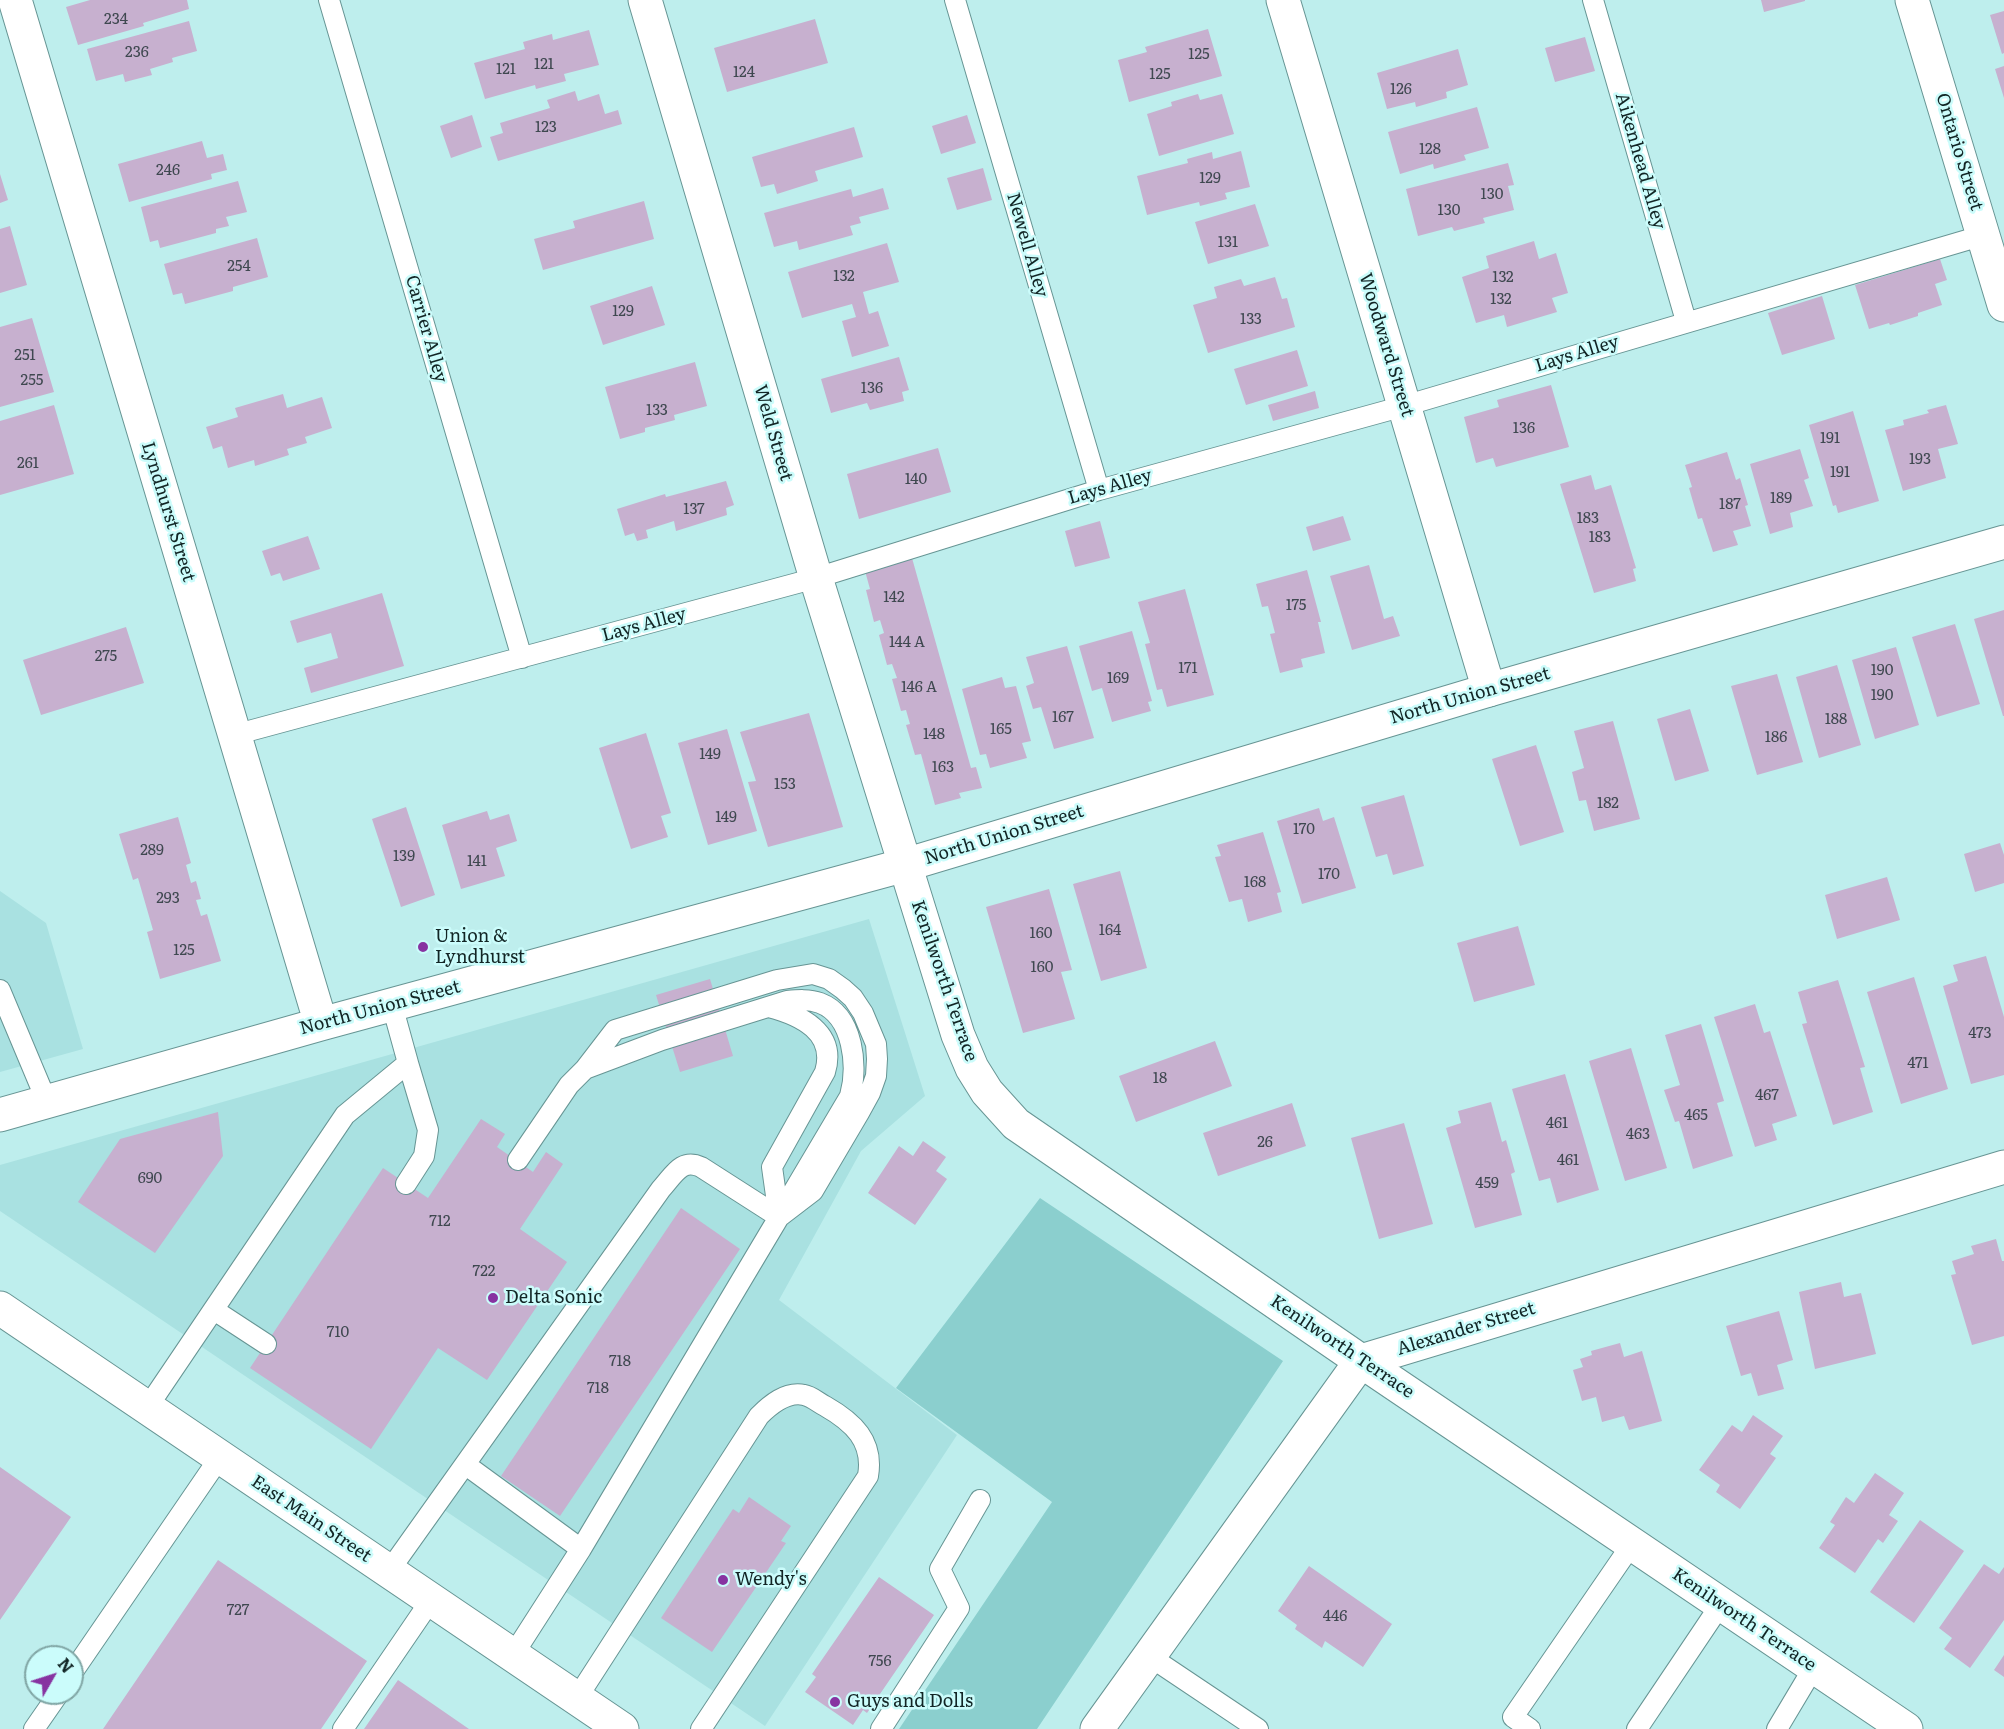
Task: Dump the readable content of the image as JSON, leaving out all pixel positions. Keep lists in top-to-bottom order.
{
  "streets": {
    "street": [
      "Ontario Street",
      "Woodward Street",
      "Weld Street",
      "Lyndhurst Street",
      "North Union Street",
      "Kenilworth Terrace",
      "Alexander Street",
      "East Main Street"
    ],
    "lane": [
      "Aikenhead Alley",
      "Newell Alley",
      "Carrier Alley",
      "Lays Alley"
    ]
  },
  "crossings": [
    ["Ontario Street", "Lays Alley"],
    ["Aikenhead Alley", "Lays Alley"],
    ["Newell Alley", "Lays Alley"],
    ["Carrier Alley", "Lays Alley"],
    ["Woodward Street", "Lays Alley"],
    ["Woodward Street", "North Union Street"],
    ["Lays Alley", "Weld Street"],
    ["Lays Alley", "Lyndhurst Street"],
    ["Weld Street", "North Union Street"],
    ["Weld Street", "Kenilworth Terrace"],
    ["Lyndhurst Street", "North Union Street"],
    ["North Union Street", "Kenilworth Terrace"],
    ["Kenilworth Terrace", "Alexander Street"]
  ],
  "places": [
    "Union & Lyndhurst",
    "Delta Sonic",
    "Wendy's",
    "Guys and Dolls"
  ],
  "house_numbers": [
    "234",
    "236",
    "125",
    "121",
    "121",
    "124",
    "125",
    "126",
    "123",
    "128",
    "246",
    "129",
    "130",
    "130",
    "131",
    "254",
    "132",
    "132",
    "132",
    "129",
    "133",
    "251",
    "255",
    "136",
    "133",
    "136",
    "191",
    "193",
    "261",
    "191",
    "140",
    "189",
    "187",
    "137",
    "183",
    "183",
    "142",
    "175",
    "144 A",
    "275",
    "171",
    "190",
    "169",
    "146 A",
    "190",
    "167",
    "188",
    "165",
    "148",
    "186",
    "149",
    "163",
    "153",
    "182",
    "149",
    "170",
    "289",
    "139",
    "141",
    "170",
    "168",
    "293",
    "164",
    "160",
    "125",
    "160",
    "473",
    "471",
    "18",
    "467",
    "465",
    "461",
    "463",
    "26",
    "461",
    "690",
    "459",
    "712",
    "722",
    "710",
    "718",
    "718",
    "727",
    "446",
    "756"
  ],
  "north": "top right"
}
